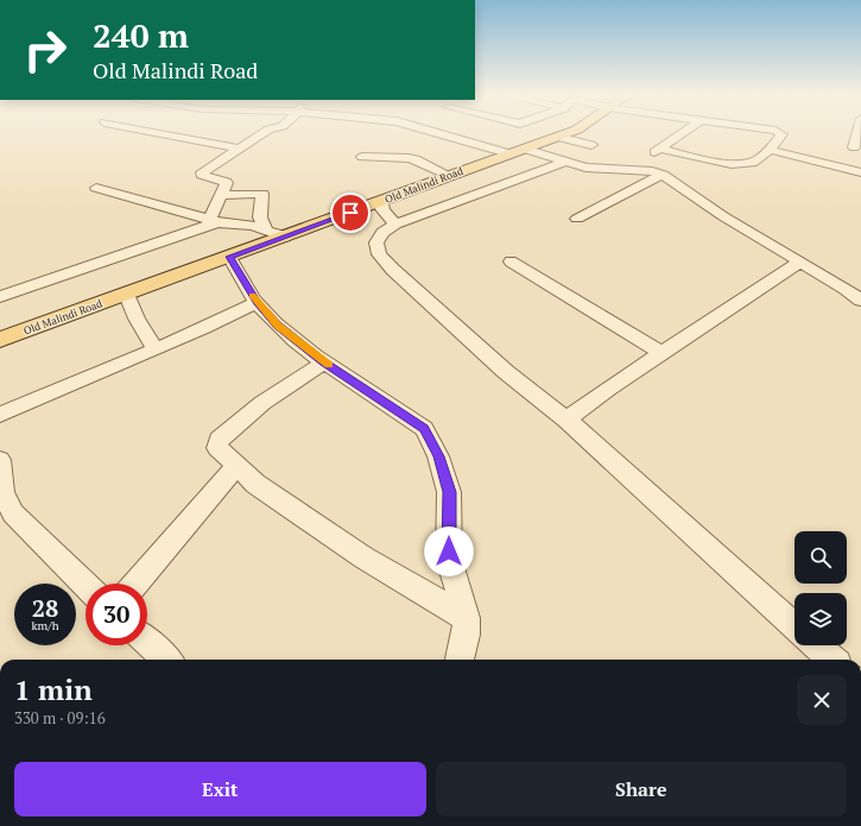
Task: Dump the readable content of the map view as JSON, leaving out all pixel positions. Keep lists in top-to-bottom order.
{
  "streets": {
    "main road": ["Old Malindi Road"]
  },
  "page": {
    "turn": ["240 m", "Old Malindi Road"],
    "speed": "28 km/h",
    "limit": "30",
    "heading": ["1 min", "330 m · 09:16"],
    "buttons": ["Exit", "Share"]
  }
}
